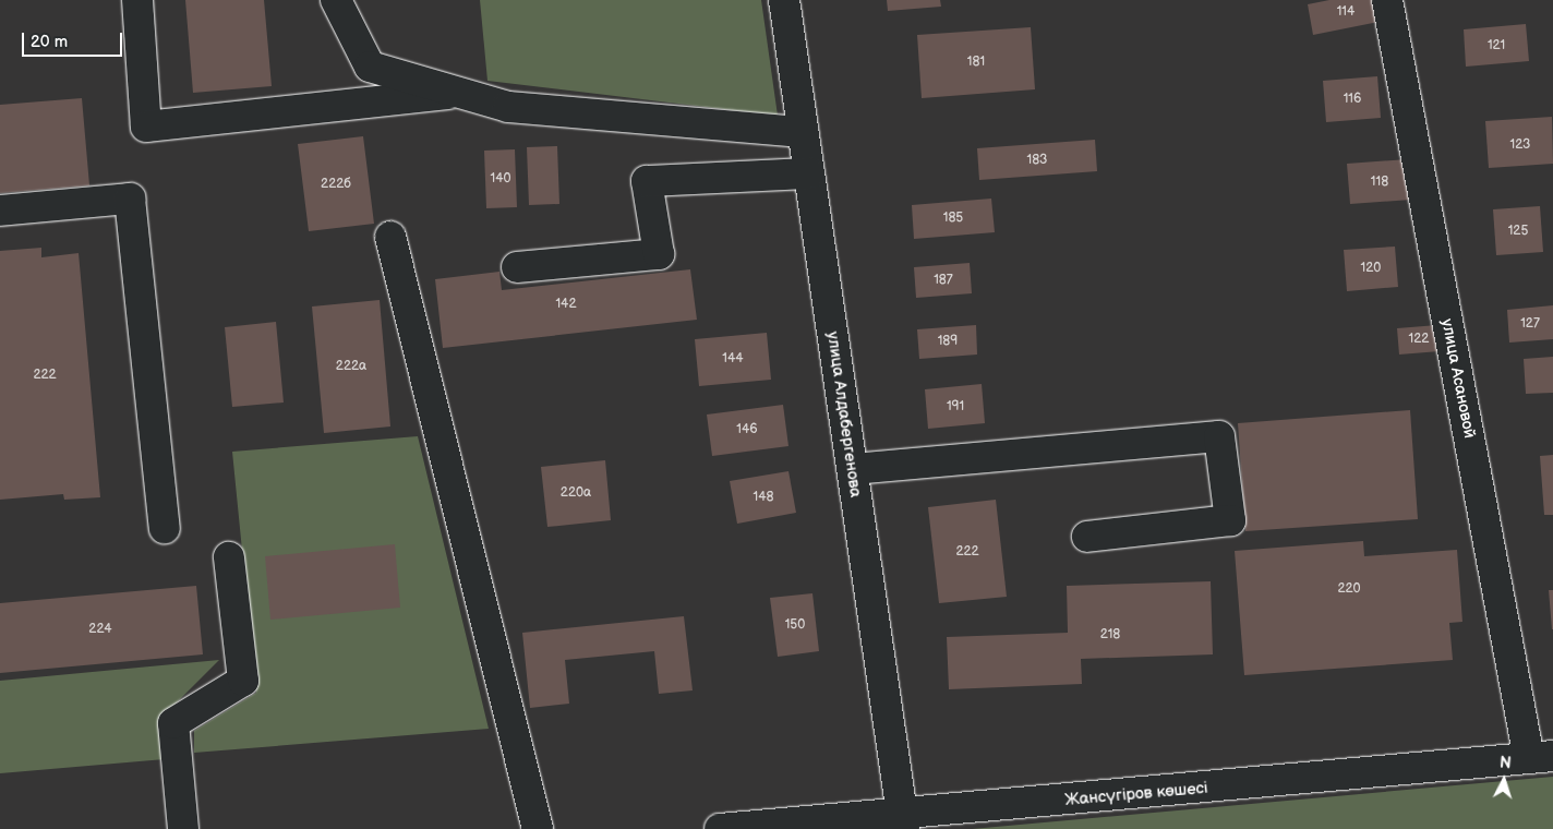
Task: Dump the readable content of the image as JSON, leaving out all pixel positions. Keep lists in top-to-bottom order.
{
  "streets": {
    "street": ["улица Асановой", "улица Алдабергенова", "Жансүгіров көшесі"]
  },
  "crossings": [
    ["улица Асановой", "Жансүгіров көшесі"],
    ["улица Алдабергенова", "Жансүгіров көшесі"]
  ],
  "house_numbers": [
    "114",
    "121",
    "181",
    "116",
    "123",
    "183",
    "140",
    "118",
    "222б",
    "185",
    "125",
    "120",
    "187",
    "142",
    "127",
    "122",
    "189",
    "144",
    "222а",
    "222",
    "191",
    "146",
    "220а",
    "148",
    "222",
    "220",
    "150",
    "224",
    "218"
  ],
  "scale_bar": "20 m",
  "north": "top"
}
